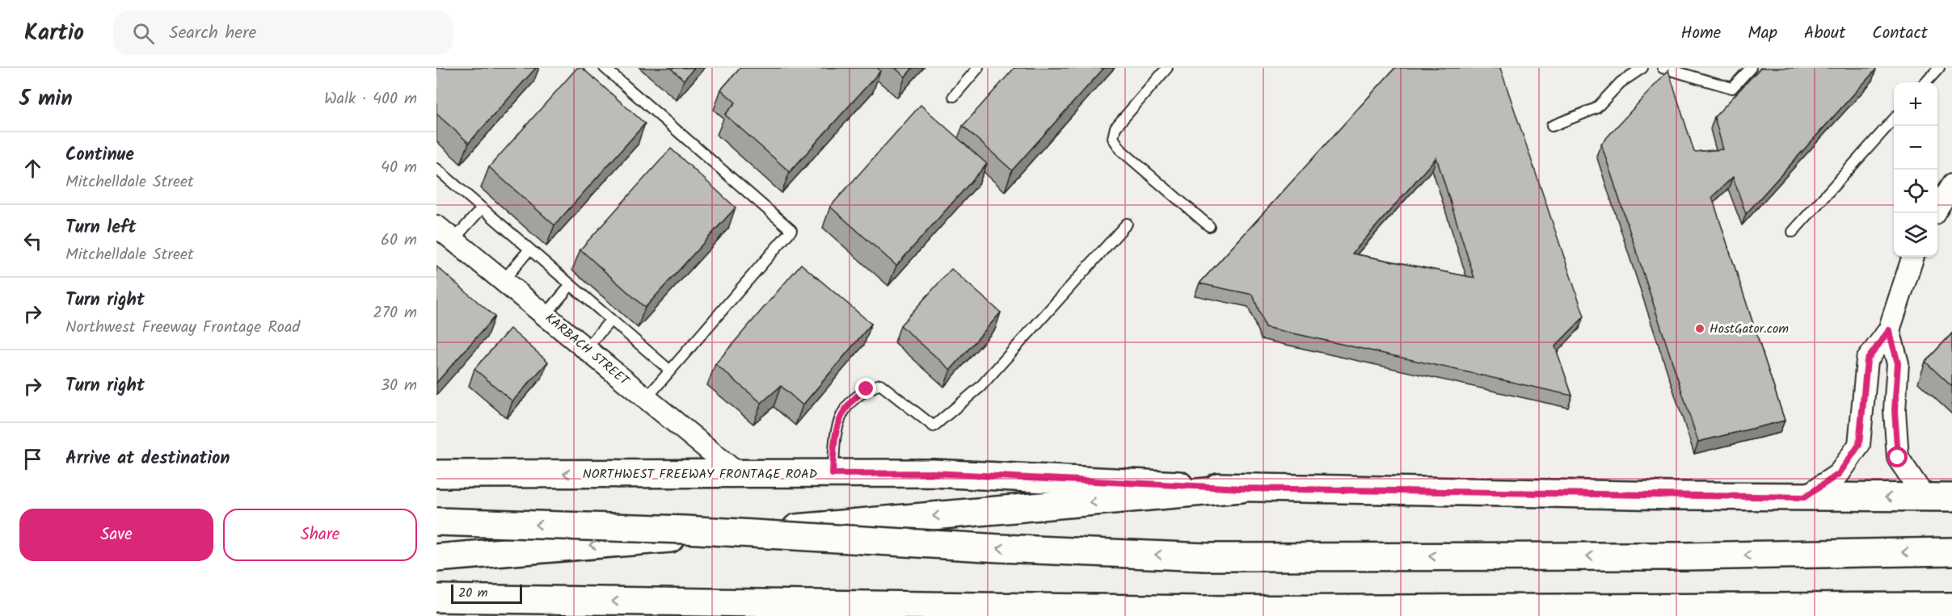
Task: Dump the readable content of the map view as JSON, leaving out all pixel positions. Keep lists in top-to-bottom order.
{
  "streets": {
    "main road": ["NORTHWEST FREEWAY FRONTAGE ROAD"],
    "street": ["KARBACH STREET"]
  },
  "crossings": [
    ["KARBACH STREET", "NORTHWEST FREEWAY FRONTAGE ROAD"]
  ],
  "places": ["HostGator.com"],
  "scale_bar": "20 m",
  "page": {
    "header": "Kartio",
    "search": "Search here",
    "nav": [
      "Home",
      "Map",
      "About",
      "Contact"
    ],
    "heading": ["5 min", "Walk · 400 m"],
    "map_buttons": ["+", "−"],
    "list": [
      ["Continue", "Mitchelldale Street", "40 m"],
      ["Turn left", "Mitchelldale Street", "60 m"],
      ["Turn right", "Northwest Freeway Frontage Road", "270 m"],
      ["Turn right", "30 m"],
      "Arrive at destination"
    ],
    "buttons": ["Save", "Share"],
    "scale": "20 m"
  }
}
